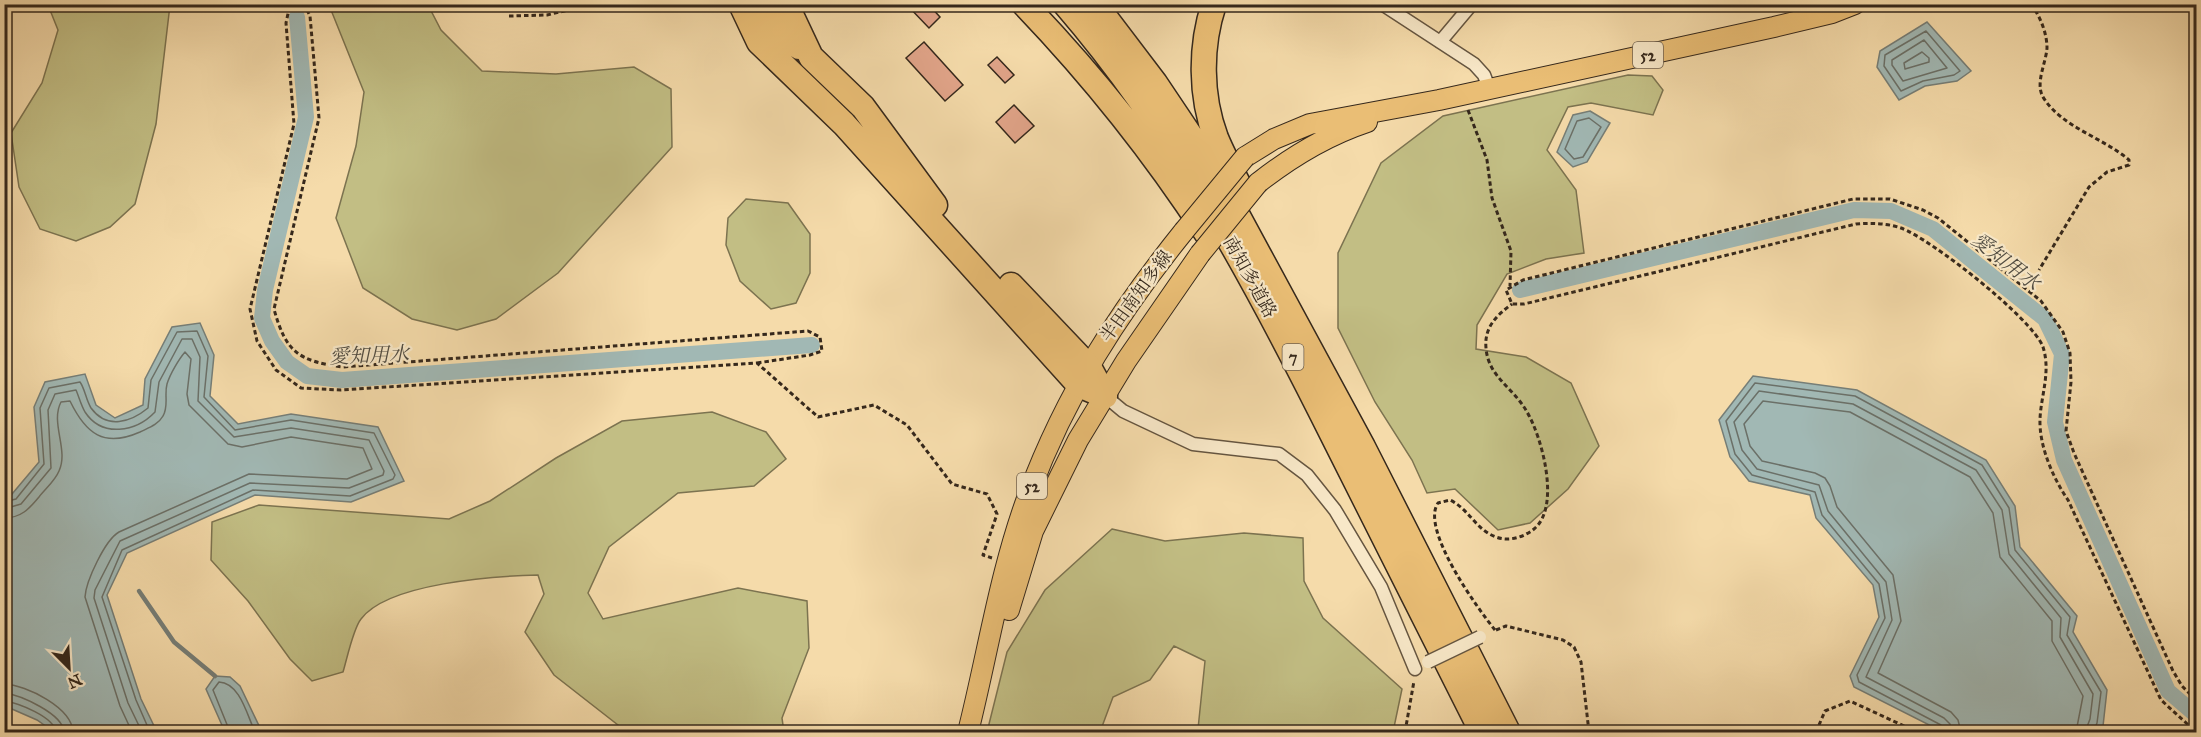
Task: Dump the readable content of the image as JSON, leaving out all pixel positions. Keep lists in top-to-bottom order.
{
  "streets": {
    "highway": ["南知多道路", "7"],
    "main road": ["52", "半田南知多線"]
  },
  "water": ["愛知用水"],
  "north": "bottom right"
}
